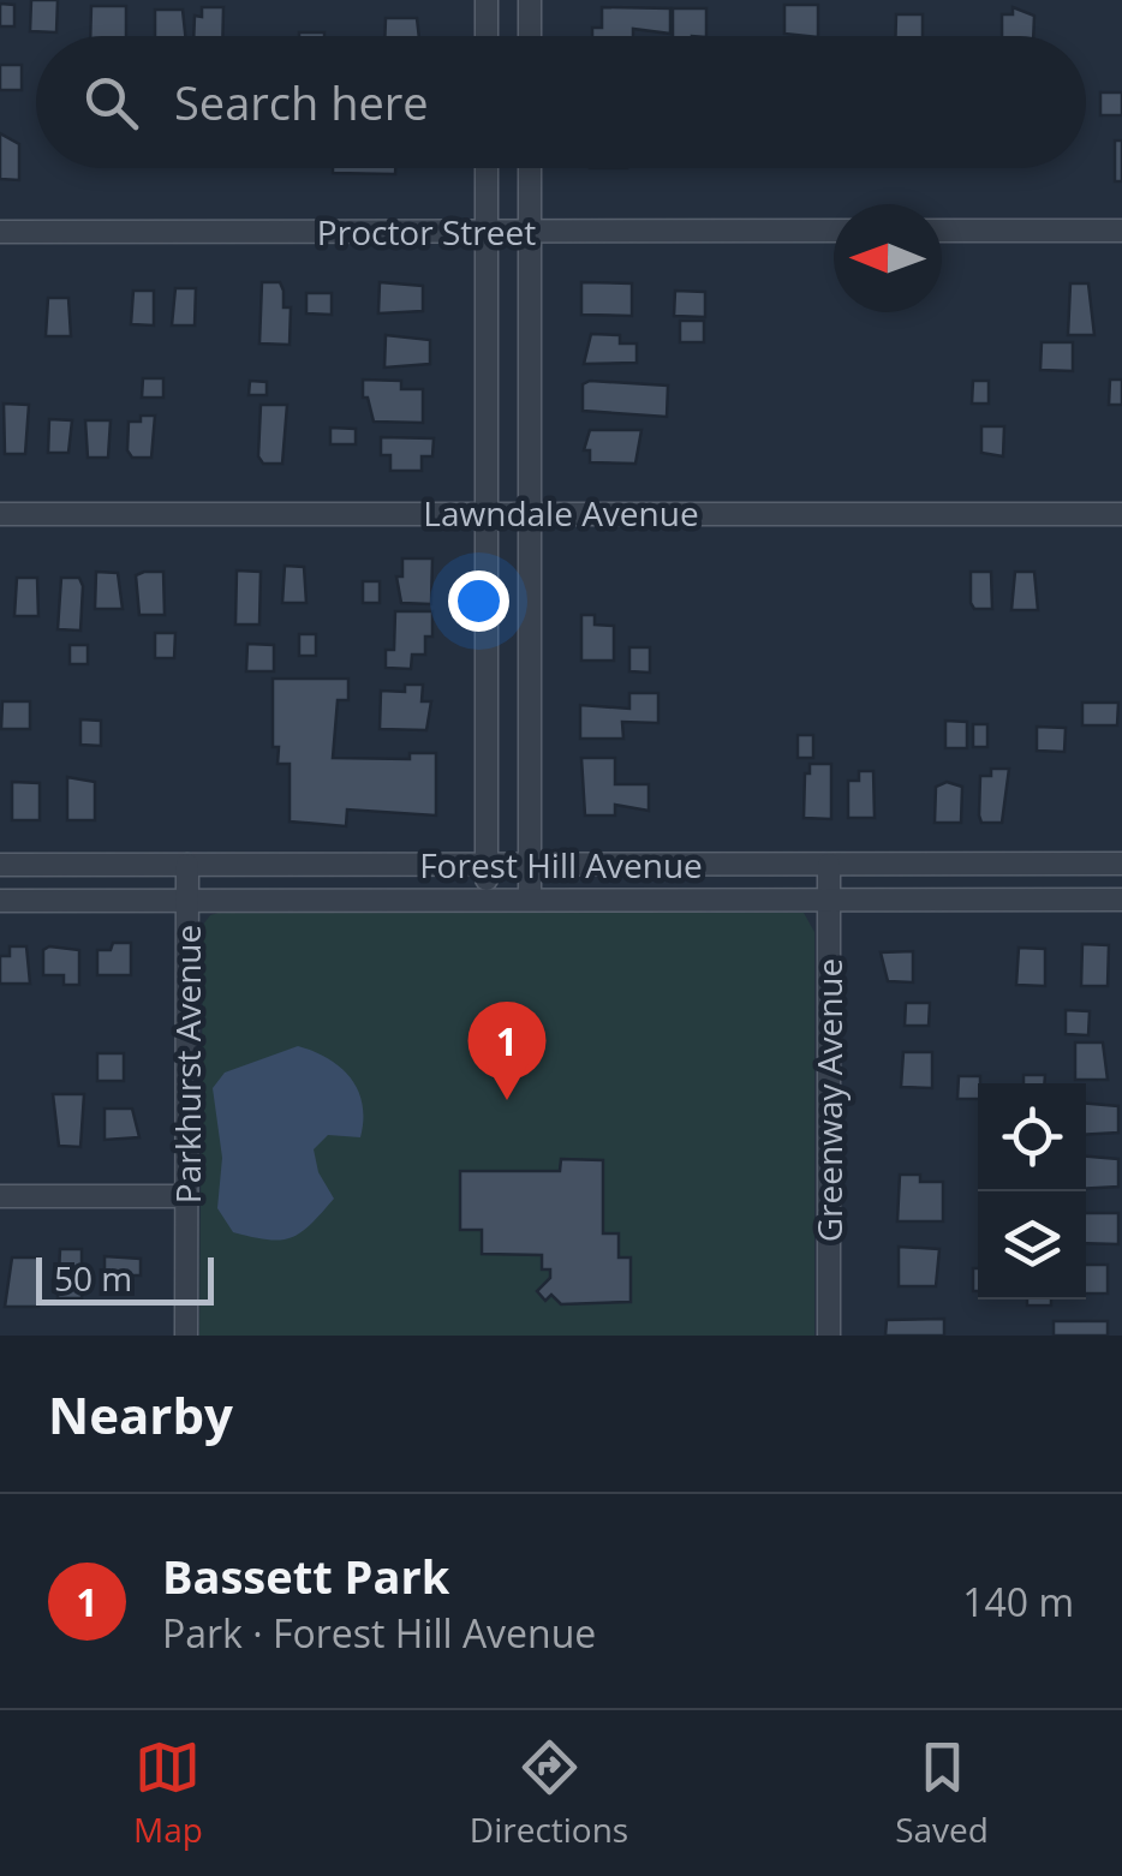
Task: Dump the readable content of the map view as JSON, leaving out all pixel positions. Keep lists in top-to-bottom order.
{
  "streets": {
    "street": [
      "Proctor Street",
      "Lawndale Avenue",
      "Forest Hill Avenue",
      "Parkhurst Avenue",
      "Greenway Avenue"
    ]
  },
  "crossings": [
    ["Forest Hill Avenue", "Parkhurst Avenue"],
    ["Forest Hill Avenue", "Greenway Avenue"]
  ],
  "scale_bar": "50 m",
  "north": "left",
  "page": {
    "search": "Search here",
    "pins": "1",
    "scale": "50 m",
    "heading": "Nearby",
    "list": [
      {
        "mark": "1",
        "name": "Bassett Park",
        "note": "Park · Forest Hill Avenue",
        "value": "140 m"
      }
    ],
    "nav": ["Map", "Directions", "Saved"]
  }
}
